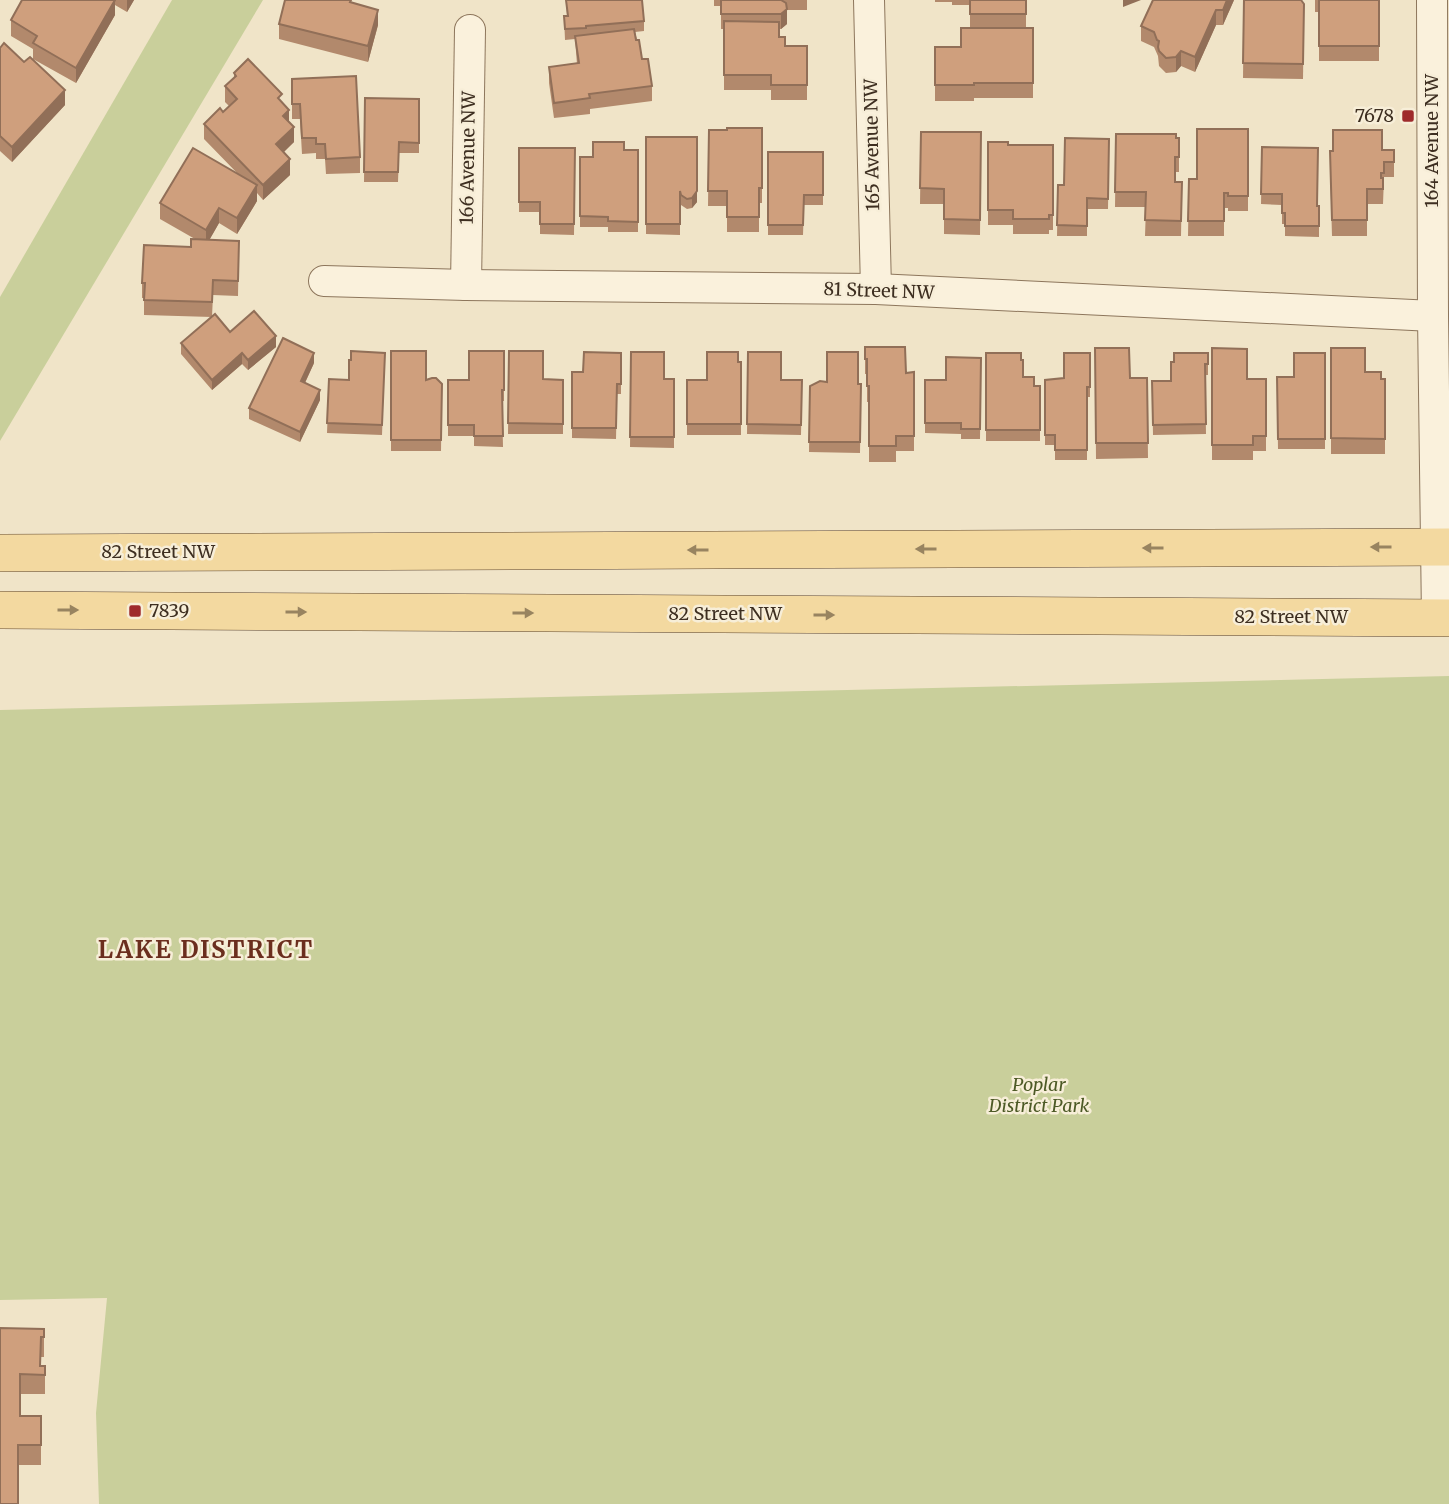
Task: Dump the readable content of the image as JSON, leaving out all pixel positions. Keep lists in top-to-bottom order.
{
  "streets": {
    "main road": ["82 Street NW"],
    "street": [
      "164 Avenue NW",
      "165 Avenue NW",
      "166 Avenue NW",
      "81 Street NW"
    ]
  },
  "crossings": [
    ["164 Avenue NW", "81 Street NW"],
    ["164 Avenue NW", "82 Street NW"],
    ["165 Avenue NW", "81 Street NW"],
    ["166 Avenue NW", "81 Street NW"]
  ],
  "districts": ["LAKE DISTRICT"],
  "parks": ["Poplar District Park"],
  "places": {
    "transit": ["7678", "7839"]
  }
}
